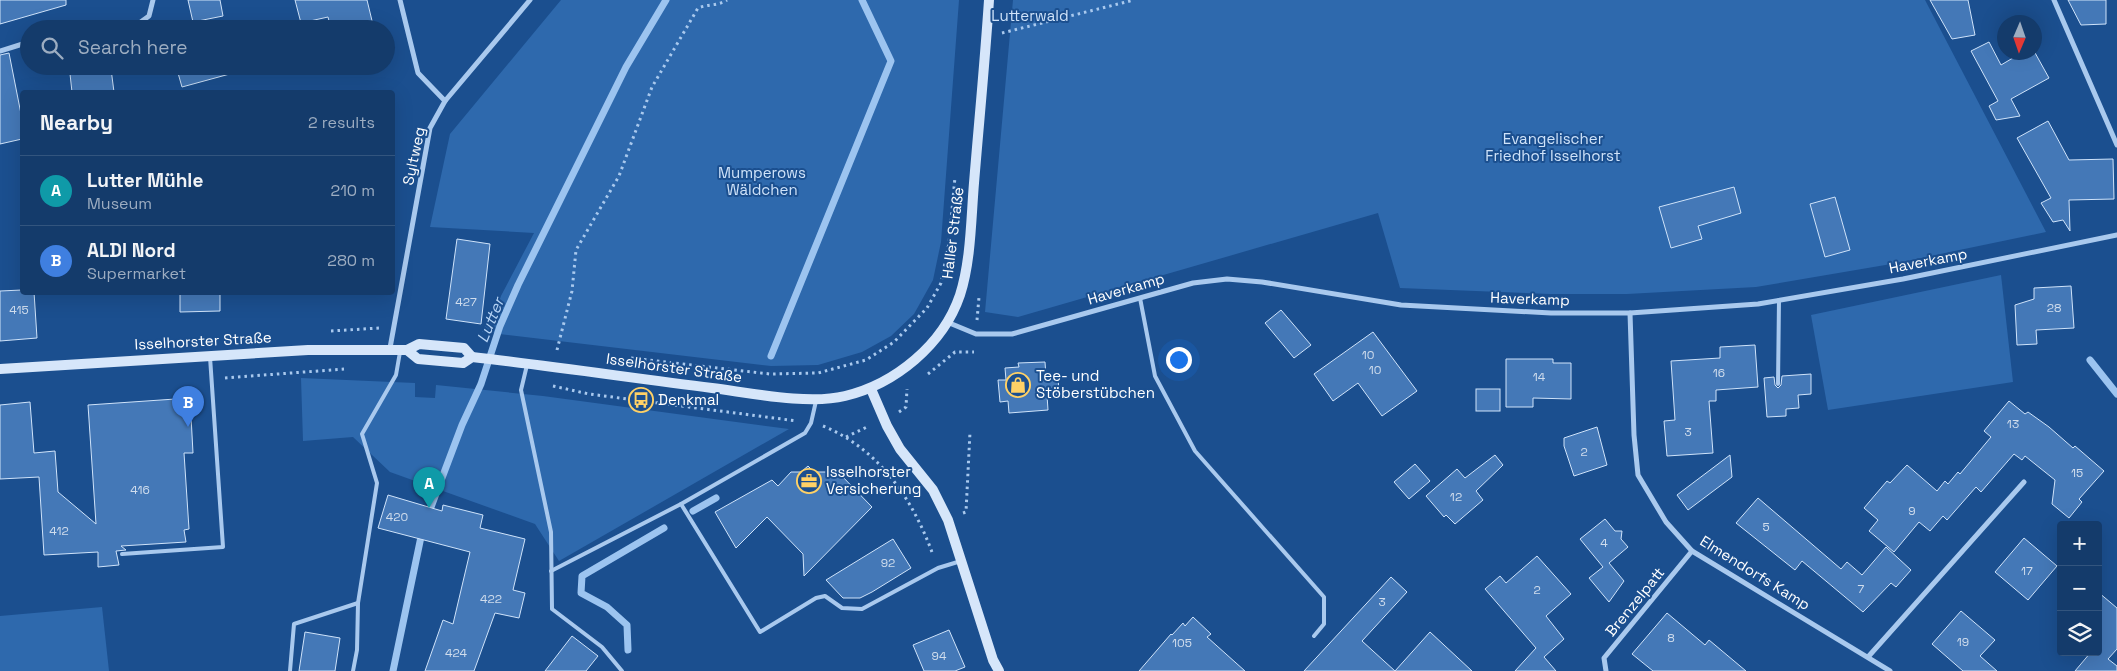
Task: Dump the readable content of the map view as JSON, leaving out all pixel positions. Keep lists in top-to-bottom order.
{
  "streets": {
    "street": [
      "Syltweg",
      "Haller Straße",
      "Haverkamp",
      "Isselhorster Straße",
      "Elmendorfs Kamp",
      "Brenzelpatt"
    ]
  },
  "crossings": [
    ["Syltweg", "Isselhorster Straße"],
    ["Haller Straße", "Haverkamp"],
    ["Haller Straße", "Isselhorster Straße"],
    ["Haverkamp", "Elmendorfs Kamp"],
    ["Elmendorfs Kamp", "Brenzelpatt"]
  ],
  "water": ["Lutter"],
  "parks": ["Lutterwald", "Evangelischer Friedhof Isselhorst", "Mumperows Wäldchen"],
  "places": {
    "shop": ["Tee- und Stöberstübchen"],
    "bus stop": ["Denkmal"],
    "office": ["Isselhorster Versicherung"]
  },
  "house_numbers": [
    "427",
    "28",
    "415",
    "10",
    "10",
    "16",
    "14",
    "13",
    "3",
    "2",
    "15",
    "416",
    "12",
    "9",
    "420",
    "5",
    "412",
    "4",
    "92",
    "17",
    "7",
    "2",
    "422",
    "3",
    "8",
    "19",
    "105",
    "424",
    "94"
  ],
  "north": "bottom",
  "page": {
    "search": "Search here",
    "heading": ["Nearby", "2 results"],
    "list": [
      {
        "mark": "A",
        "name": "Lutter Mühle",
        "note": "Museum",
        "value": "210 m"
      },
      {
        "mark": "B",
        "name": "ALDI Nord",
        "note": "Supermarket",
        "value": "280 m"
      }
    ],
    "pins": ["B", "A"],
    "map_buttons": ["+", "−"]
  }
}
